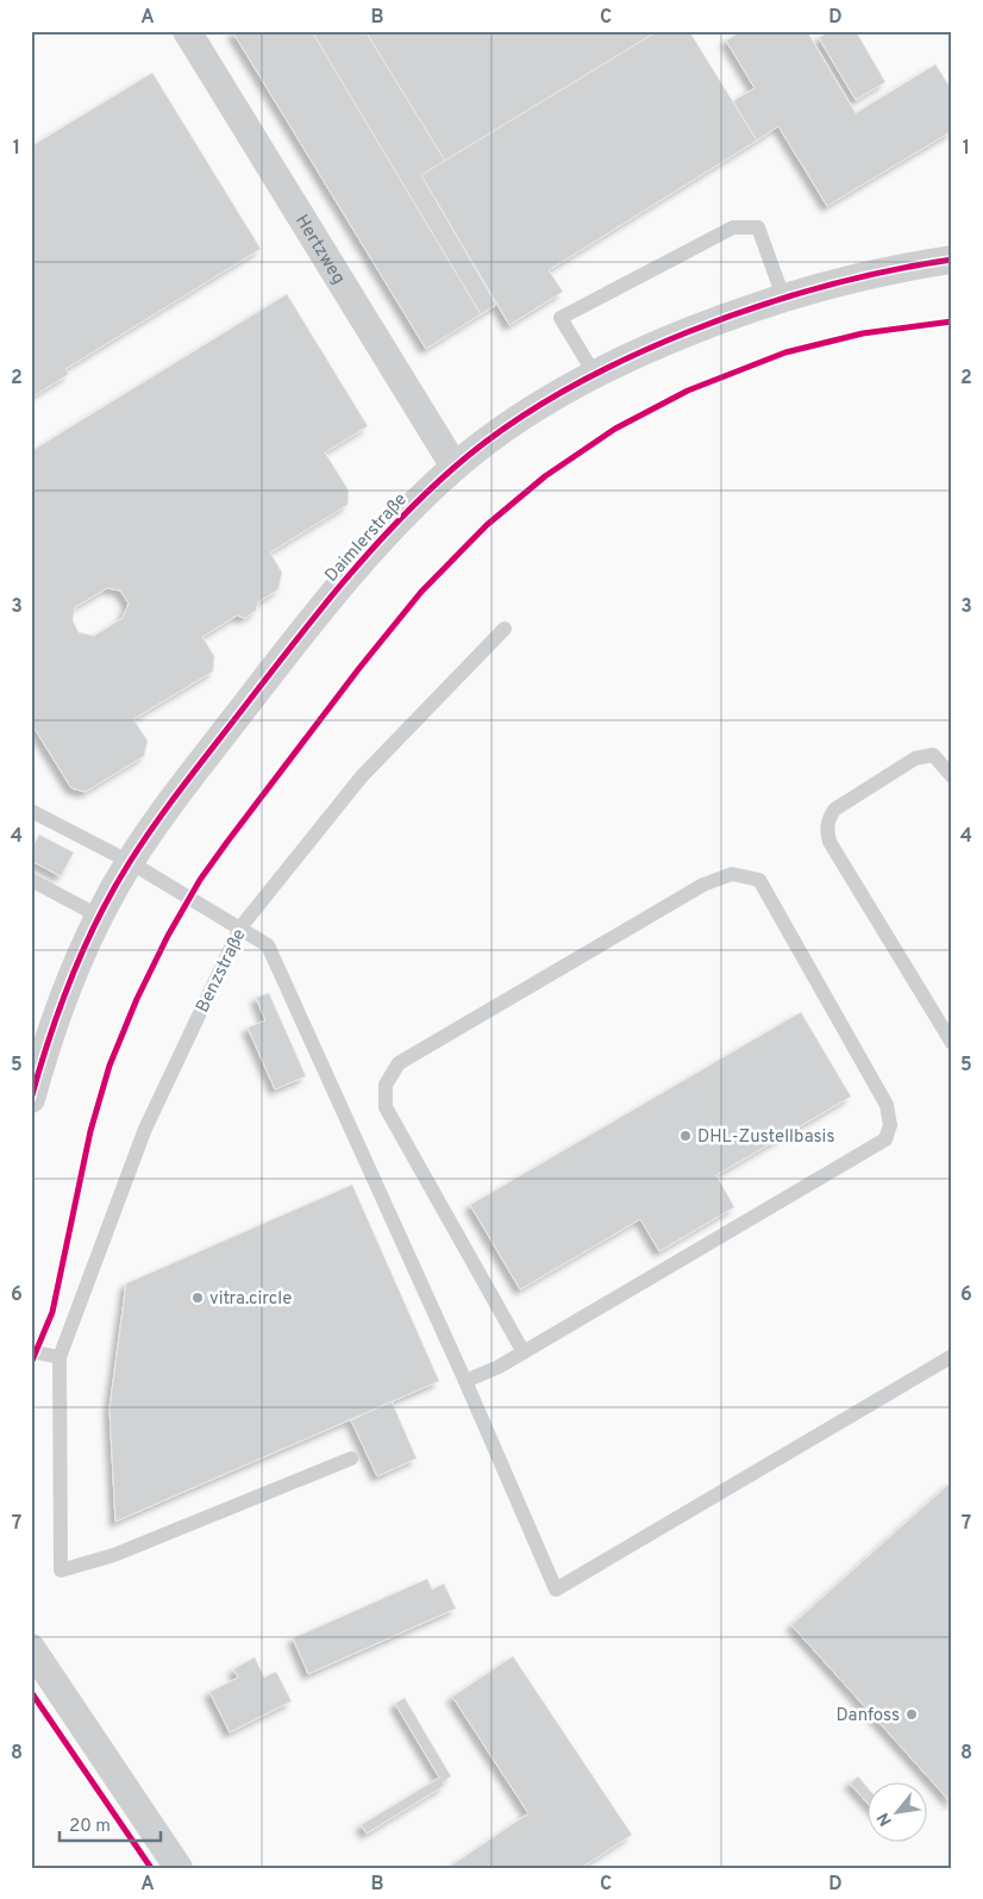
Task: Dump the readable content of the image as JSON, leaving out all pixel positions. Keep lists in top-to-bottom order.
{
  "streets": {
    "street": ["Hertzweg", "Daimlerstraße"],
    "lane": ["Benzstraße"]
  },
  "crossings": [
    ["Hertzweg", "Daimlerstraße"]
  ],
  "places": ["DHL-Zustellbasis", "vitra.circle", "Danfoss"],
  "scale_bar": "20 m",
  "north": "bottom left",
  "grid": {
    "columns": [
      "A",
      "B",
      "C",
      "D"
    ],
    "rows": [
      "1",
      "2",
      "3",
      "4",
      "5",
      "6",
      "7",
      "8"
    ]
  }
}
